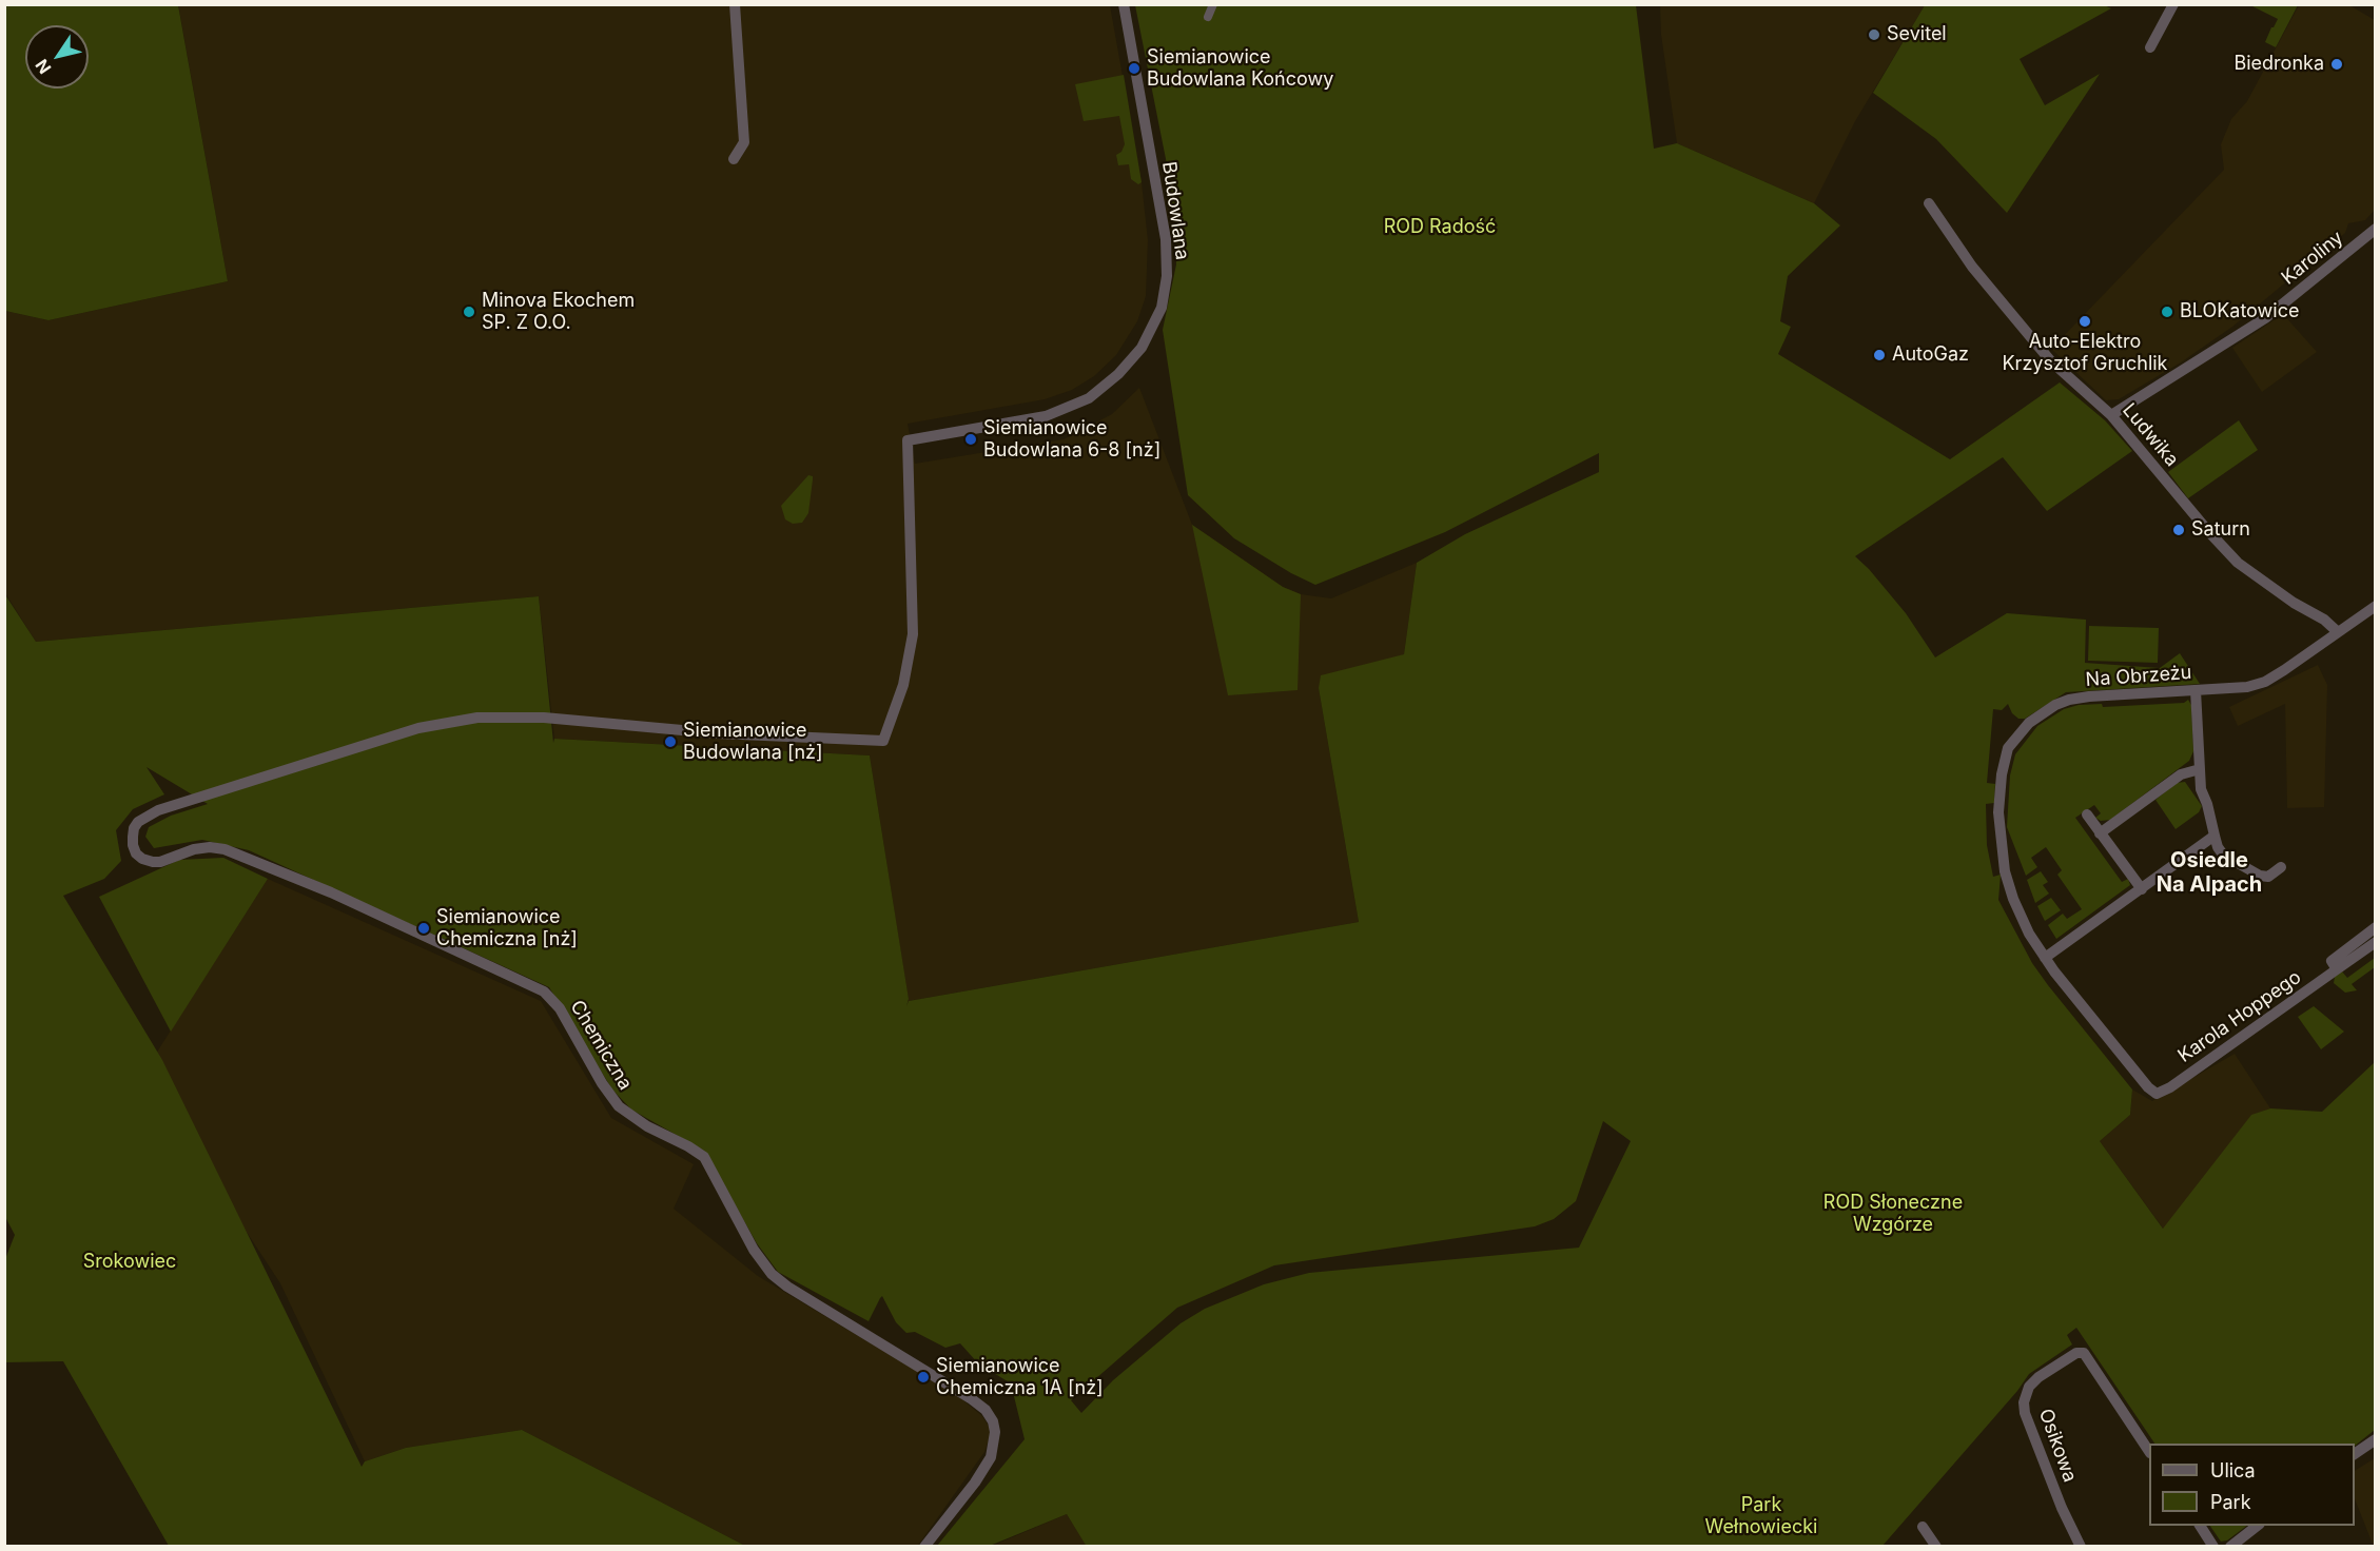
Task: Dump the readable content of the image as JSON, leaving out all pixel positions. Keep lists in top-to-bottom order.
{
  "streets": {
    "street": [
      "Budowlana",
      "Karoliny",
      "Ludwika",
      "Na Obrzeżu",
      "Karola Hoppego",
      "Chemiczna",
      "Osikowa"
    ]
  },
  "crossings": [
    ["Budowlana", "Chemiczna"],
    ["Karoliny", "Ludwika"],
    ["Ludwika", "Na Obrzeżu"],
    ["Na Obrzeżu", "Karola Hoppego"]
  ],
  "districts": ["Osiedle Na Alpach"],
  "parks": [
    "ROD Radość",
    "ROD Słoneczne Wzgórze",
    "Srokowiec",
    "Park Wełnowiecki"
  ],
  "places": [
    "Sevitel",
    "Biedronka",
    "Siemianowice Budowlana Końcowy",
    "Minova Ekochem SP. Z O.O.",
    "BLOKatowice",
    "Auto-Elektro Krzysztof Gruchlik",
    "AutoGaz",
    "Siemianowice Budowlana 6-8 [nż]",
    "Saturn",
    "Siemianowice Budowlana [nż]",
    "Siemianowice Chemiczna [nż]",
    "Siemianowice Chemiczna 1A [nż]"
  ],
  "legend": ["Ulica", "Park"],
  "north": "bottom left"
}
